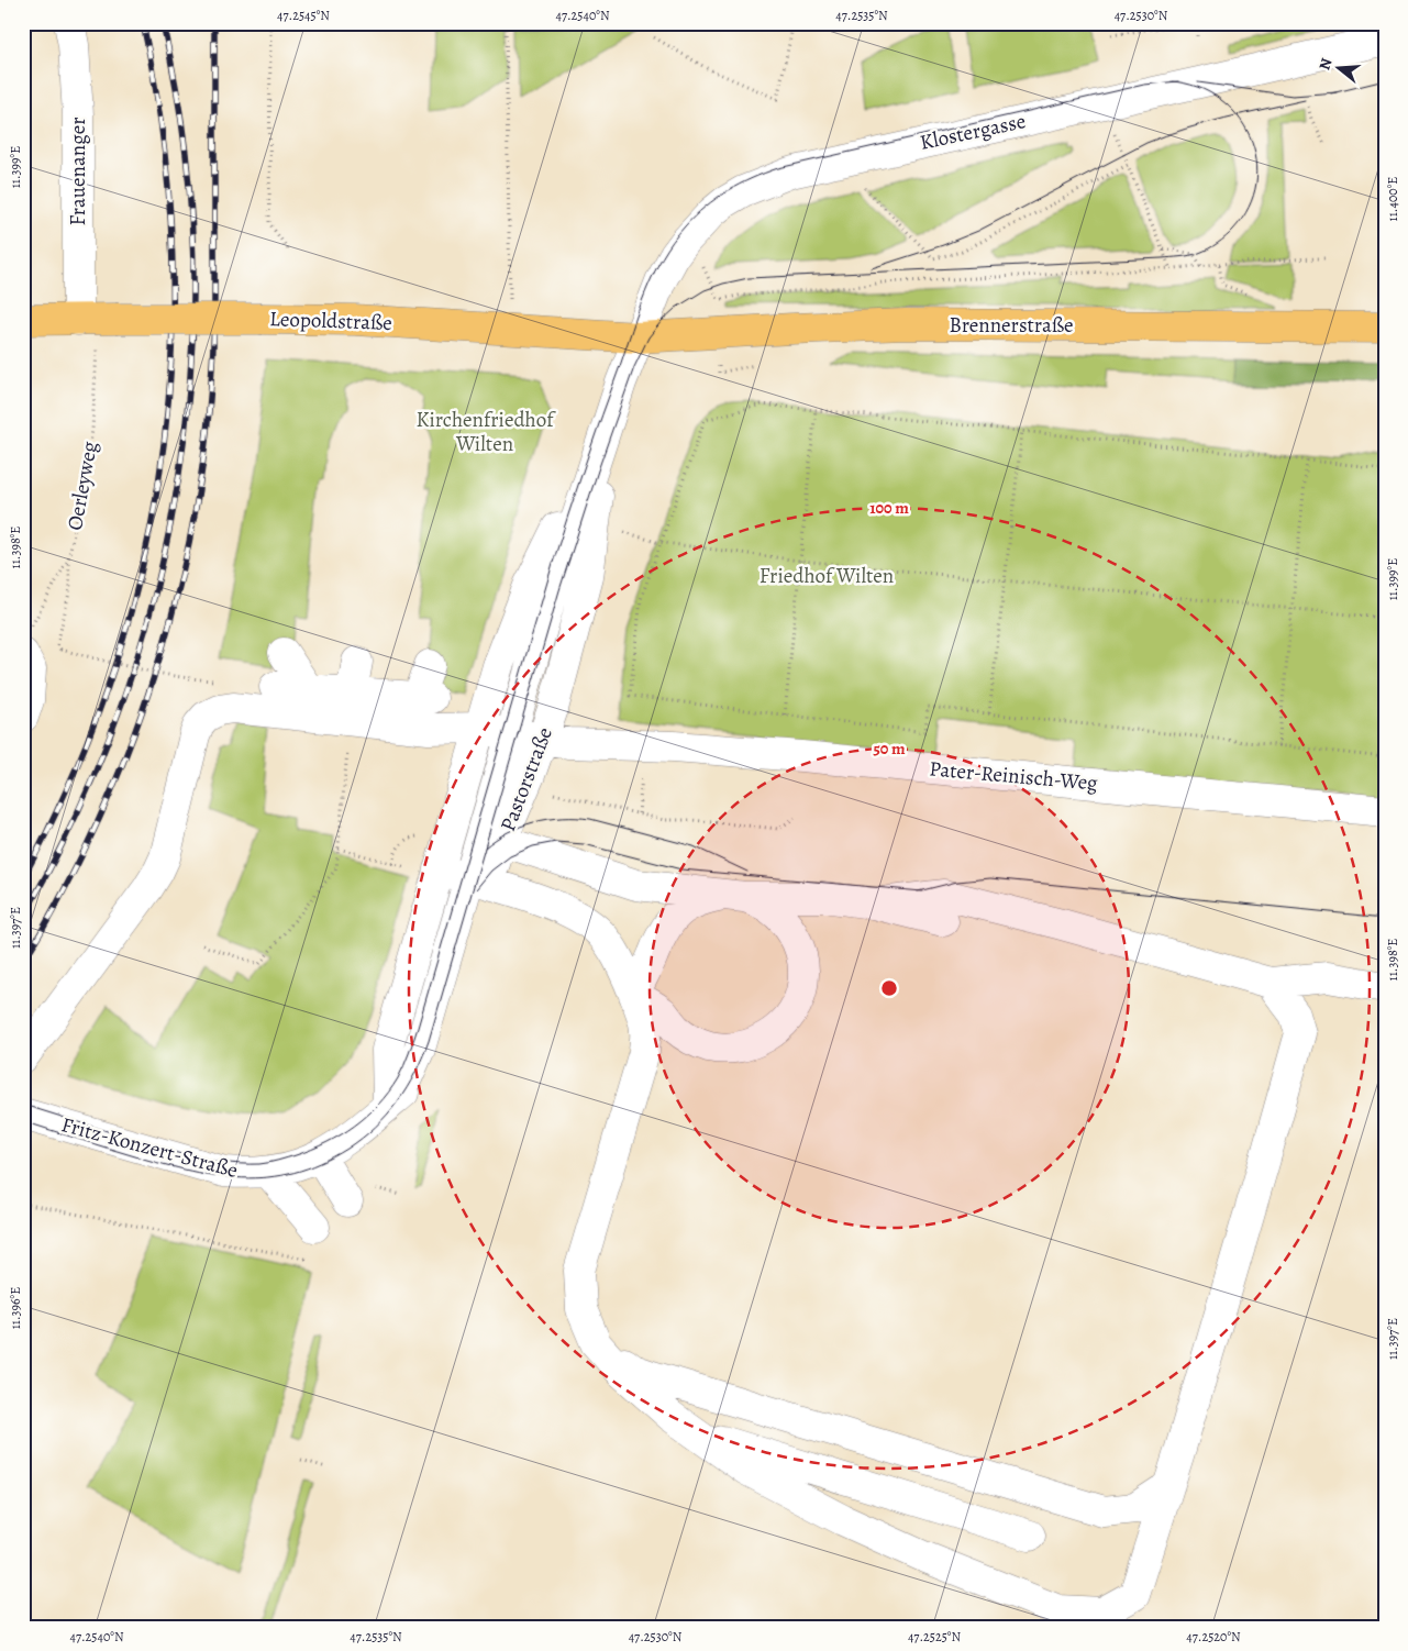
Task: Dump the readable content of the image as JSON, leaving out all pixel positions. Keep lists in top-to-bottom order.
{
  "streets": {
    "main road": ["Leopoldstraße", "Brennerstraße"],
    "street": [
      "Klostergasse",
      "Frauenanger",
      "Pater-Reinisch-Weg",
      "Pastorstraße",
      "Fritz-Konzert-Straße"
    ],
    "path": ["Oerleyweg"]
  },
  "crossings": [
    ["Klostergasse", "Leopoldstraße"],
    ["Klostergasse", "Brennerstraße"],
    ["Klostergasse", "Pastorstraße"],
    ["Frauenanger", "Leopoldstraße"],
    ["Frauenanger", "Oerleyweg"],
    ["Leopoldstraße", "Brennerstraße"],
    ["Leopoldstraße", "Oerleyweg"],
    ["Leopoldstraße", "Pastorstraße"],
    ["Brennerstraße", "Pastorstraße"],
    ["Pater-Reinisch-Weg", "Pastorstraße"],
    ["Pastorstraße", "Fritz-Konzert-Straße"]
  ],
  "parks": ["Kirchenfriedhof Wilten", "Friedhof Wilten"],
  "north": "left",
  "coordinates": [
    "47.2545°N",
    "47.2540°N",
    "47.2535°N",
    "47.2530°N",
    "11.399°E",
    "11.400°E",
    "11.398°E",
    "11.397°E",
    "11.396°E",
    "47.2525°N",
    "47.2520°N"
  ],
  "rings": ["100 m", "50 m"]
}
